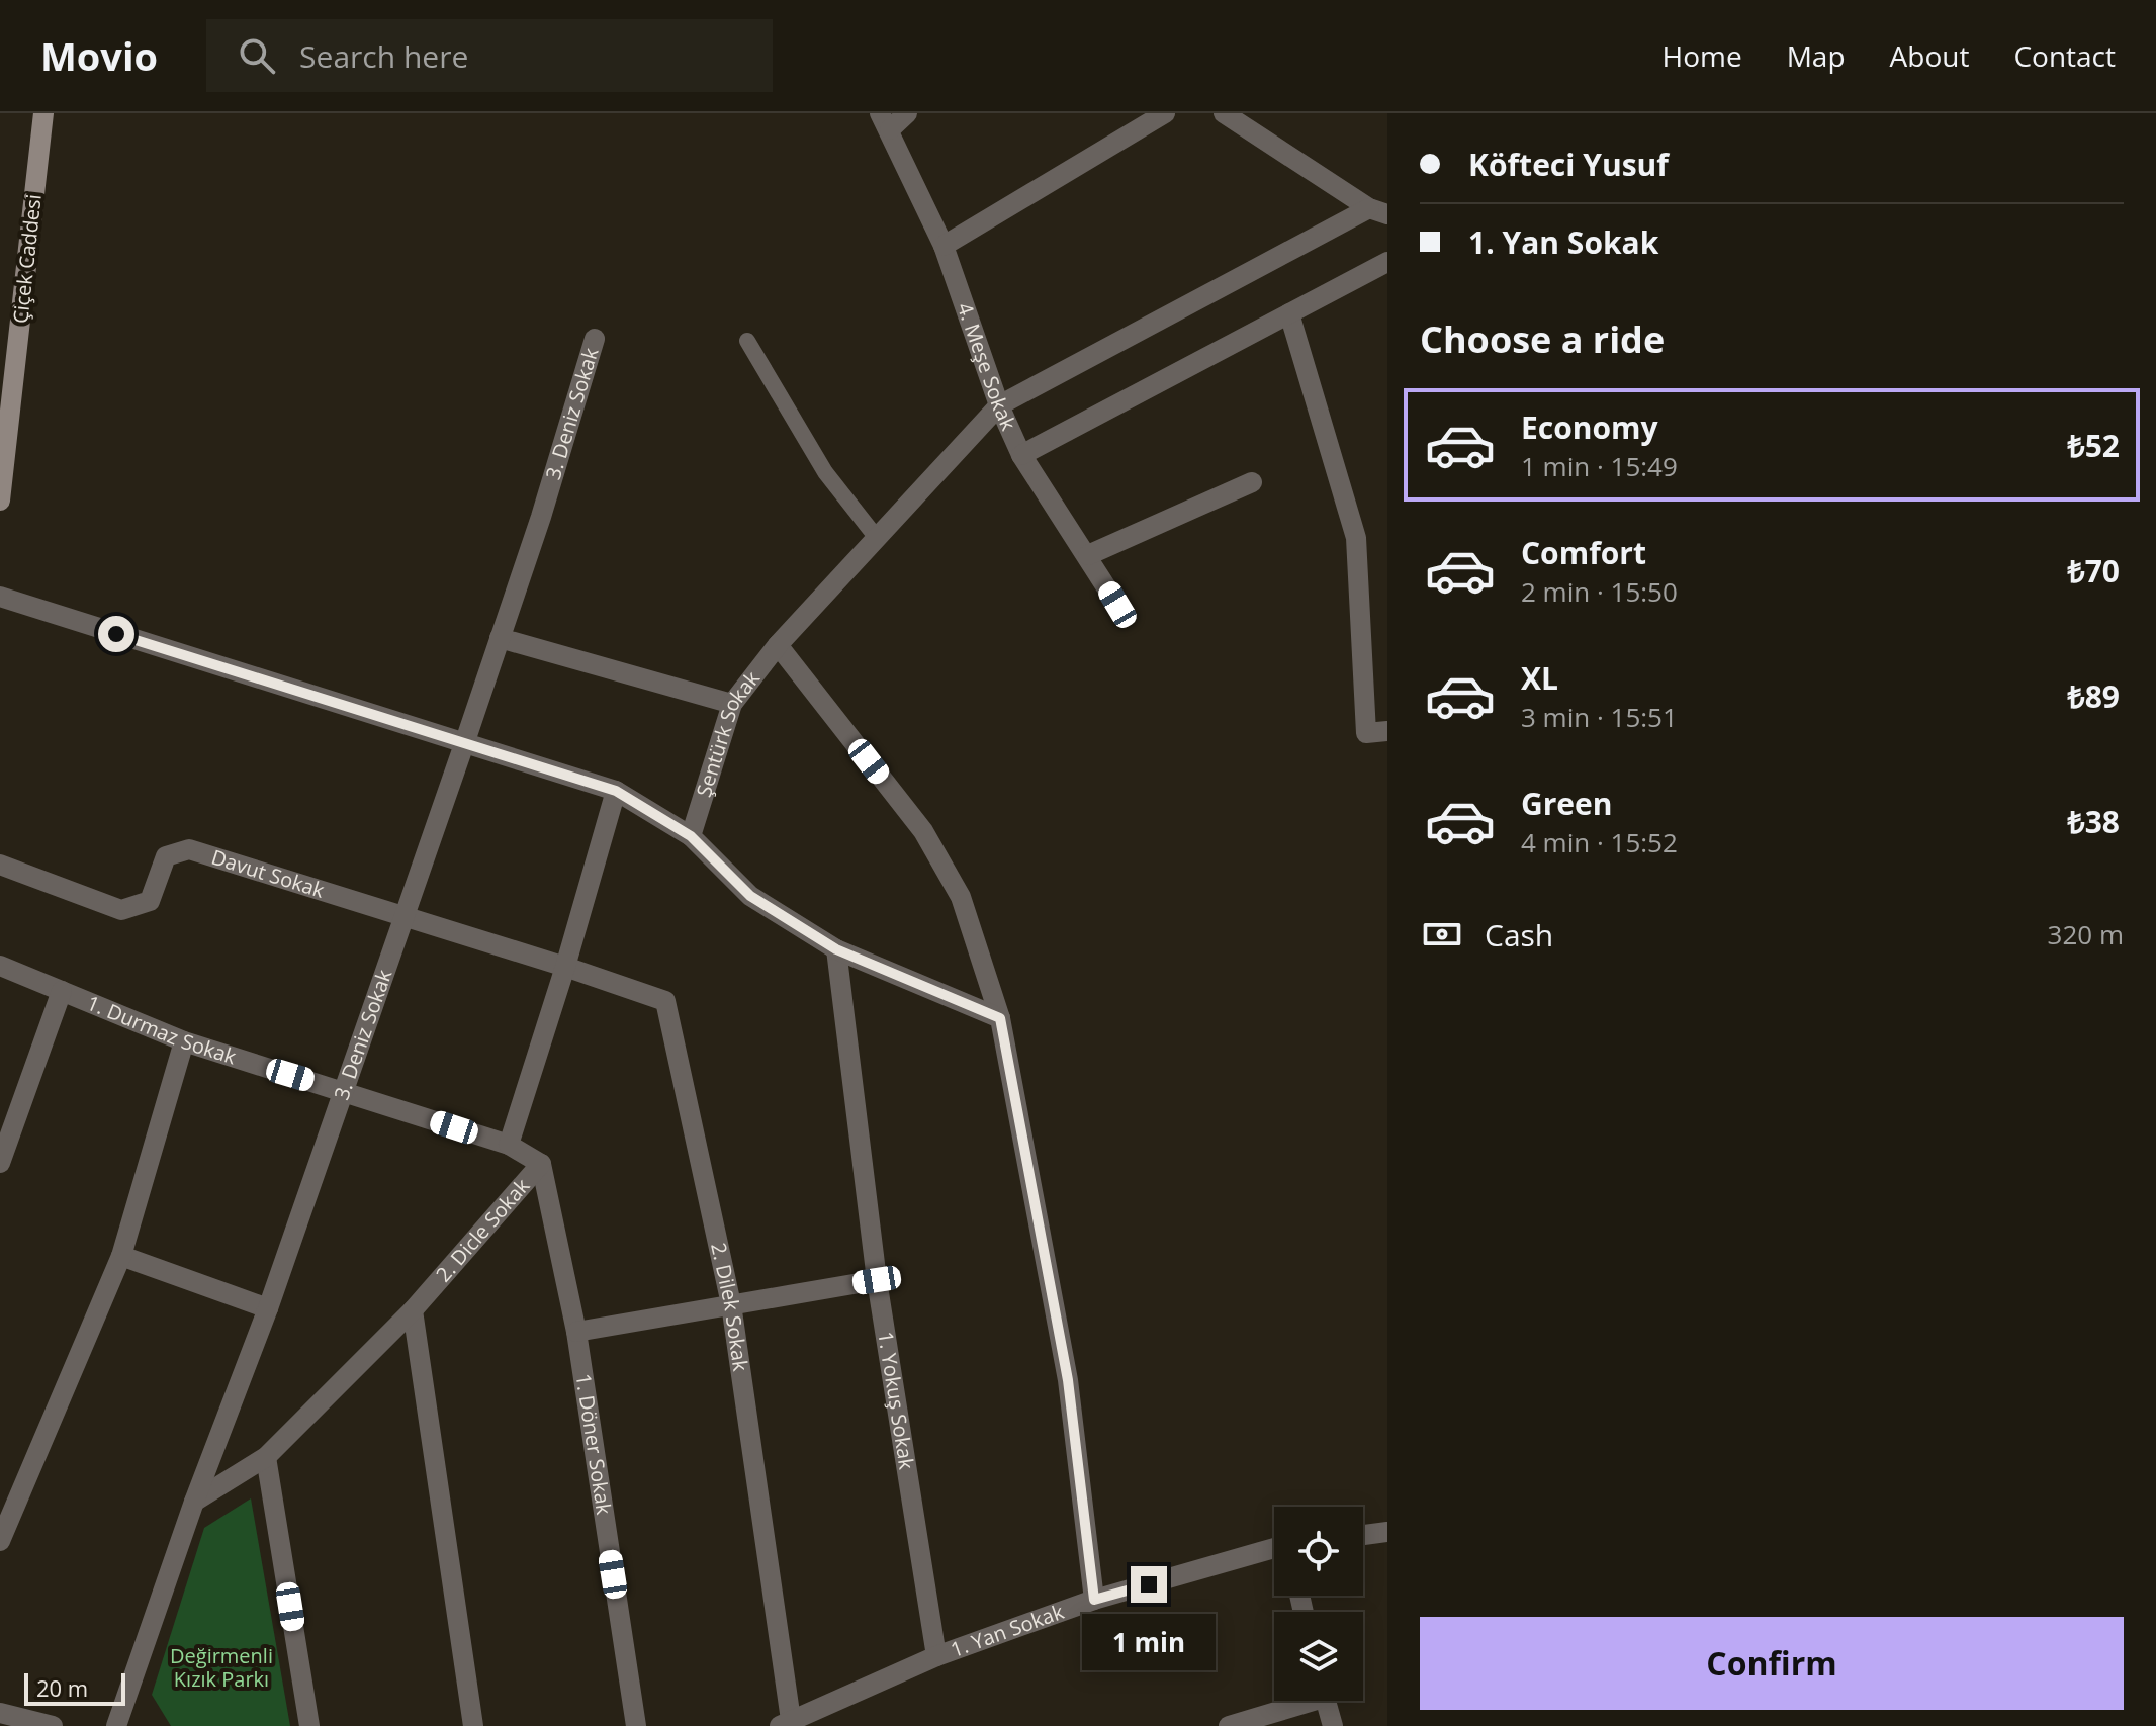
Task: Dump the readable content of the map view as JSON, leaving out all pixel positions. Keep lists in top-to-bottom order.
{
  "streets": {
    "main road": ["Çiçek Caddesi"],
    "street": [
      "4. Meşe Sokak",
      "3. Deniz Sokak",
      "Şentürk Sokak",
      "Davut Sokak",
      "1. Durmaz Sokak",
      "2. Dicle Sokak",
      "2. Dilek Sokak",
      "1. Yokuş Sokak",
      "1. Döner Sokak",
      "1. Yan Sokak"
    ]
  },
  "crossings": [
    ["4. Meşe Sokak", "Şentürk Sokak"],
    ["3. Deniz Sokak", "Davut Sokak"],
    ["3. Deniz Sokak", "1. Durmaz Sokak"],
    ["3. Deniz Sokak", "2. Dicle Sokak"],
    ["Davut Sokak", "2. Dicle Sokak"],
    ["Davut Sokak", "2. Dilek Sokak"],
    ["1. Durmaz Sokak", "2. Dicle Sokak"],
    ["2. Dicle Sokak", "2. Dilek Sokak"],
    ["2. Dicle Sokak", "1. Döner Sokak"],
    ["2. Dilek Sokak", "1. Yan Sokak"],
    ["1. Yokuş Sokak", "1. Yan Sokak"]
  ],
  "parks": ["Değirmenli Kızık Parkı"],
  "scale_bar": "20 m",
  "page": {
    "header": "Movio",
    "search": "Search here",
    "nav": [
      "Home",
      "Map",
      "About",
      "Contact"
    ],
    "banner": ["Köfteci Yusuf", "1. Yan Sokak"],
    "heading": "Choose a ride",
    "list": [
      {
        "name": "Economy",
        "note": "1 min · 15:49",
        "value": "₺52"
      },
      {
        "name": "Comfort",
        "note": "2 min · 15:50",
        "value": "₺70"
      },
      {
        "name": "XL",
        "note": "3 min · 15:51",
        "value": "₺89"
      },
      {
        "name": "Green",
        "note": "4 min · 15:52",
        "value": "₺38"
      }
    ],
    "pay": ["Cash", "320 m"],
    "buttons": "Confirm",
    "bubble": "1 min",
    "scale": "20 m"
  }
}
